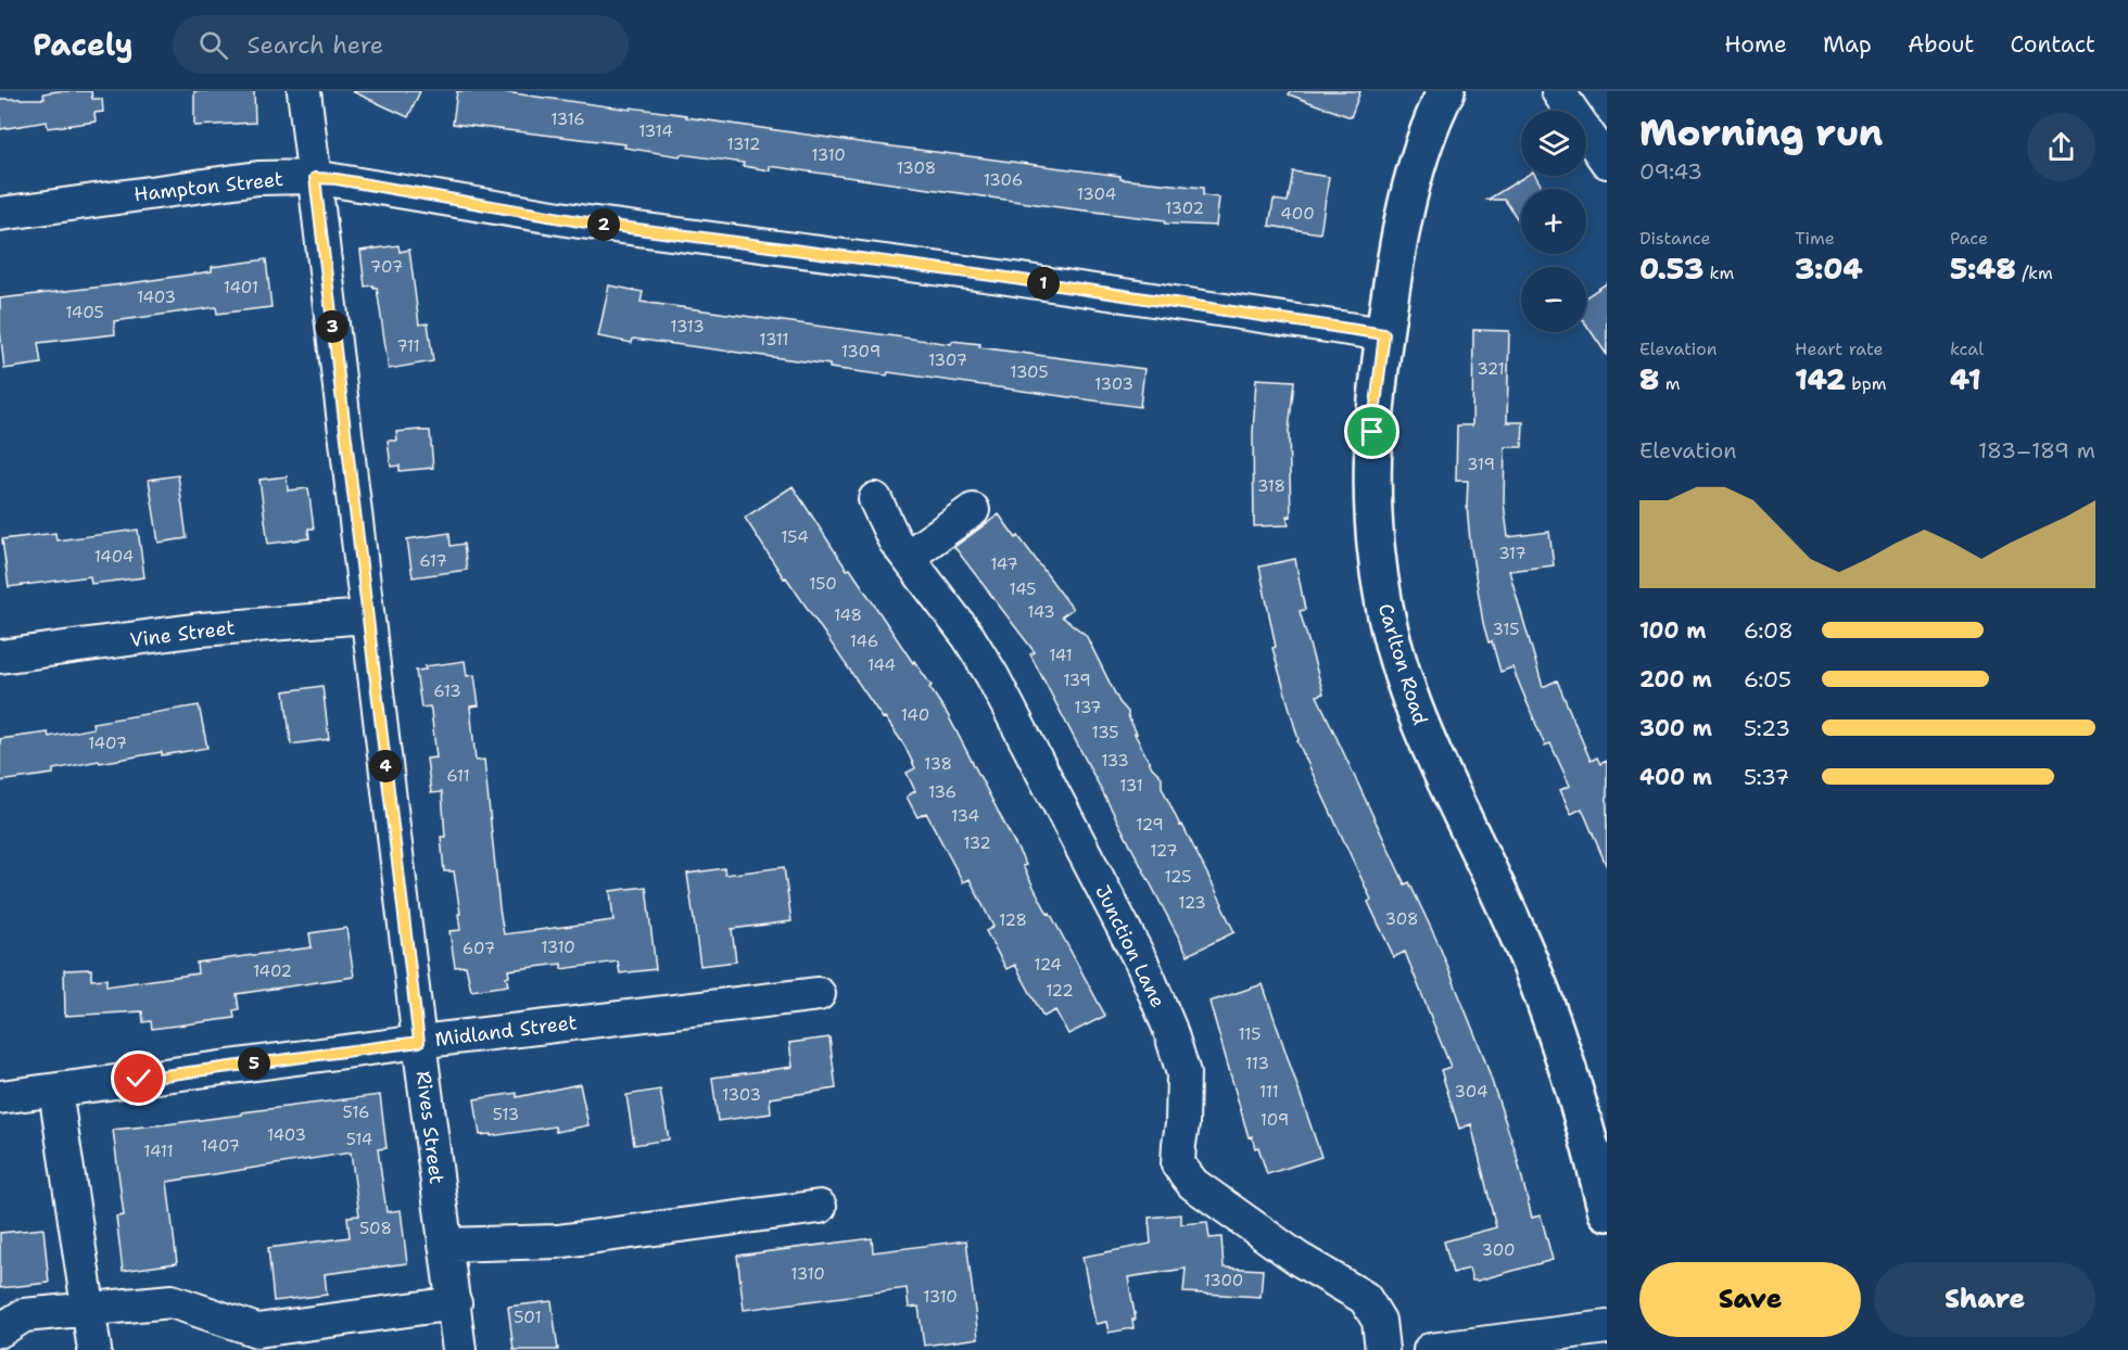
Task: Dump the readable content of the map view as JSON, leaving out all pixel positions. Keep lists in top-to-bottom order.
{
  "streets": {
    "main road": ["Carlton Road"],
    "street": [
      "Hampton Street",
      "Vine Street",
      "Junction Lane",
      "Midland Street",
      "Rives Street"
    ]
  },
  "crossings": [
    ["Hampton Street", "Carlton Road"],
    ["Hampton Street", "Rives Street"],
    ["Vine Street", "Rives Street"],
    ["Midland Street", "Rives Street"]
  ],
  "house_numbers": [
    "1316",
    "1314",
    "1312",
    "1310",
    "1308",
    "1306",
    "1304",
    "1302",
    "400",
    "707",
    "1401",
    "1403",
    "1405",
    "1313",
    "1311",
    "711",
    "1309",
    "1307",
    "321",
    "1305",
    "1303",
    "319",
    "318",
    "154",
    "317",
    "1404",
    "617",
    "147",
    "150",
    "145",
    "143",
    "148",
    "315",
    "146",
    "141",
    "144",
    "139",
    "613",
    "137",
    "140",
    "135",
    "1407",
    "133",
    "138",
    "611",
    "131",
    "136",
    "134",
    "129",
    "132",
    "127",
    "125",
    "123",
    "308",
    "128",
    "1310",
    "607",
    "124",
    "1402",
    "122",
    "115",
    "113",
    "111",
    "304",
    "1303",
    "516",
    "513",
    "109",
    "1403",
    "514",
    "1407",
    "1411",
    "508",
    "300",
    "1310",
    "1300",
    "1310",
    "501"
  ],
  "page": {
    "header": "Pacely",
    "search": "Search here",
    "nav": [
      "Home",
      "Map",
      "About",
      "Contact"
    ],
    "heading": ["Morning run", "09:43"],
    "map_buttons": ["+", "−"],
    "stats": [
      ["Distance", "0.53 km"],
      ["Time", "3:04"],
      ["Pace", "5:48 /km"],
      ["Elevation", "8 m"],
      ["Heart rate", "142 bpm"],
      ["kcal", "41"]
    ],
    "pins": [
      "2",
      "1",
      "3",
      "4",
      "5"
    ],
    "chart": ["Elevation", "183–189 m"],
    "list": [
      {
        "name": "100 m",
        "note": "6:08"
      },
      {
        "name": "200 m",
        "note": "6:05"
      },
      {
        "name": "300 m",
        "note": "5:23"
      },
      {
        "name": "400 m",
        "note": "5:37"
      }
    ],
    "buttons": ["Save", "Share"]
  }
}
